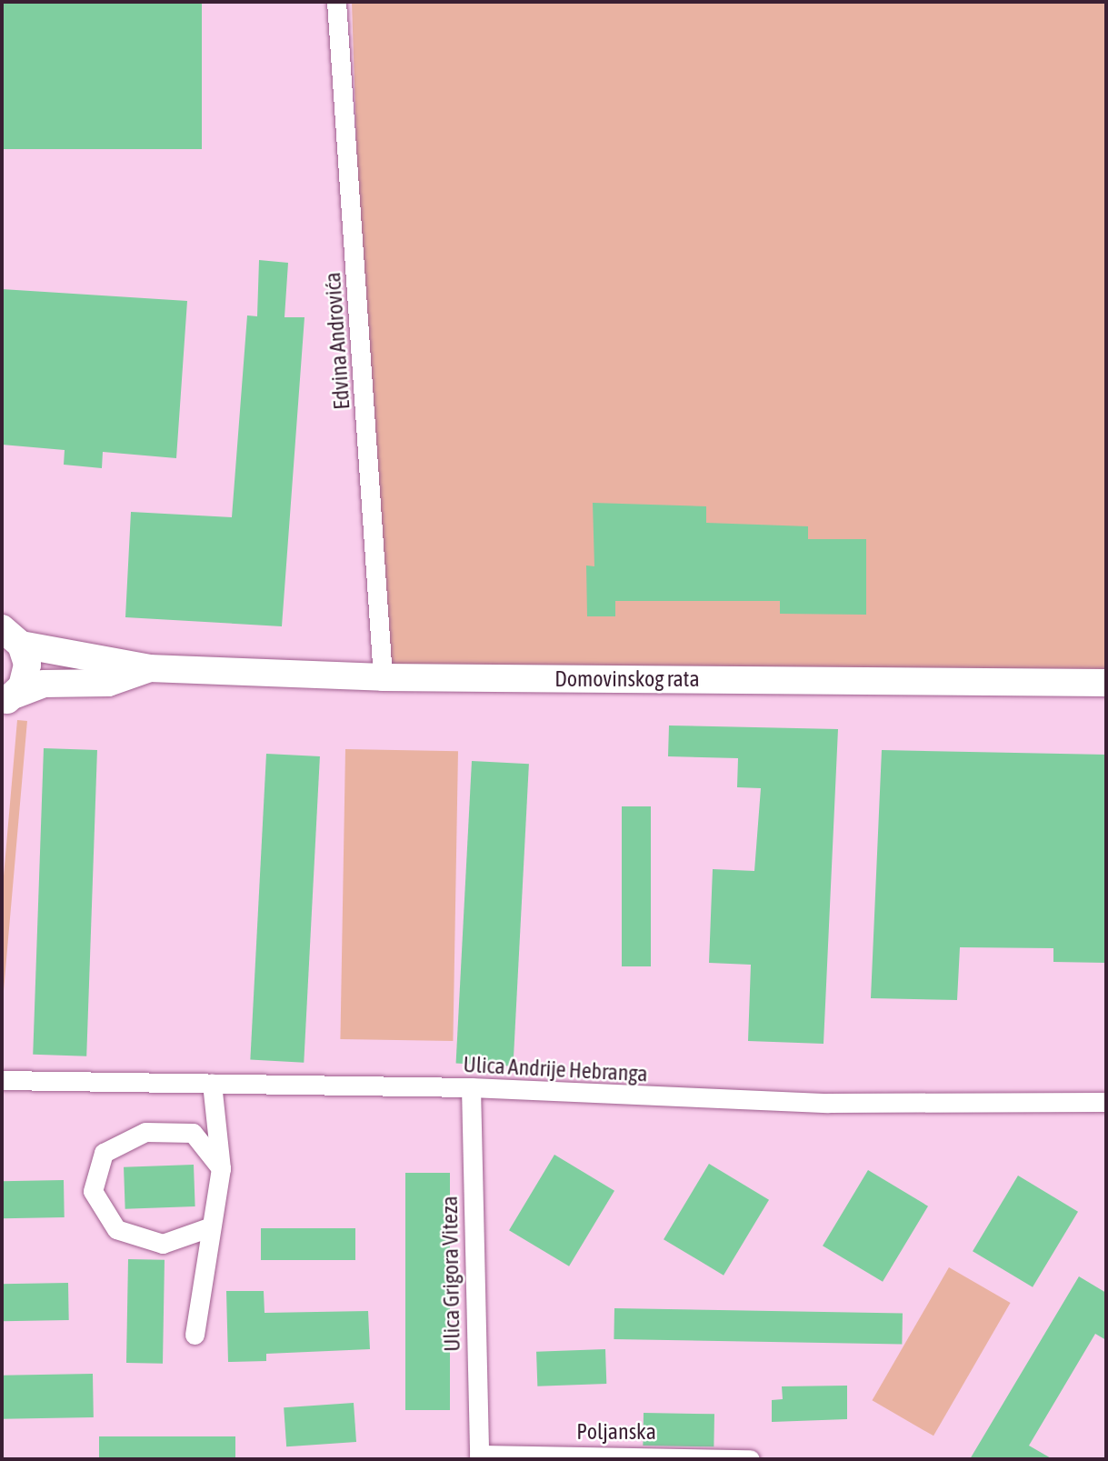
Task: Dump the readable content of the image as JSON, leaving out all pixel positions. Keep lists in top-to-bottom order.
{
  "streets": {
    "main road": ["Domovinskog rata"],
    "street": [
      "Edvina Androvića",
      "Ulica Andrije Hebranga",
      "Ulica Grigora Viteza",
      "Poljanska"
    ]
  },
  "crossings": [
    ["Edvina Androvića", "Domovinskog rata"],
    ["Ulica Andrije Hebranga", "Ulica Grigora Viteza"],
    ["Ulica Grigora Viteza", "Poljanska"]
  ]
}
